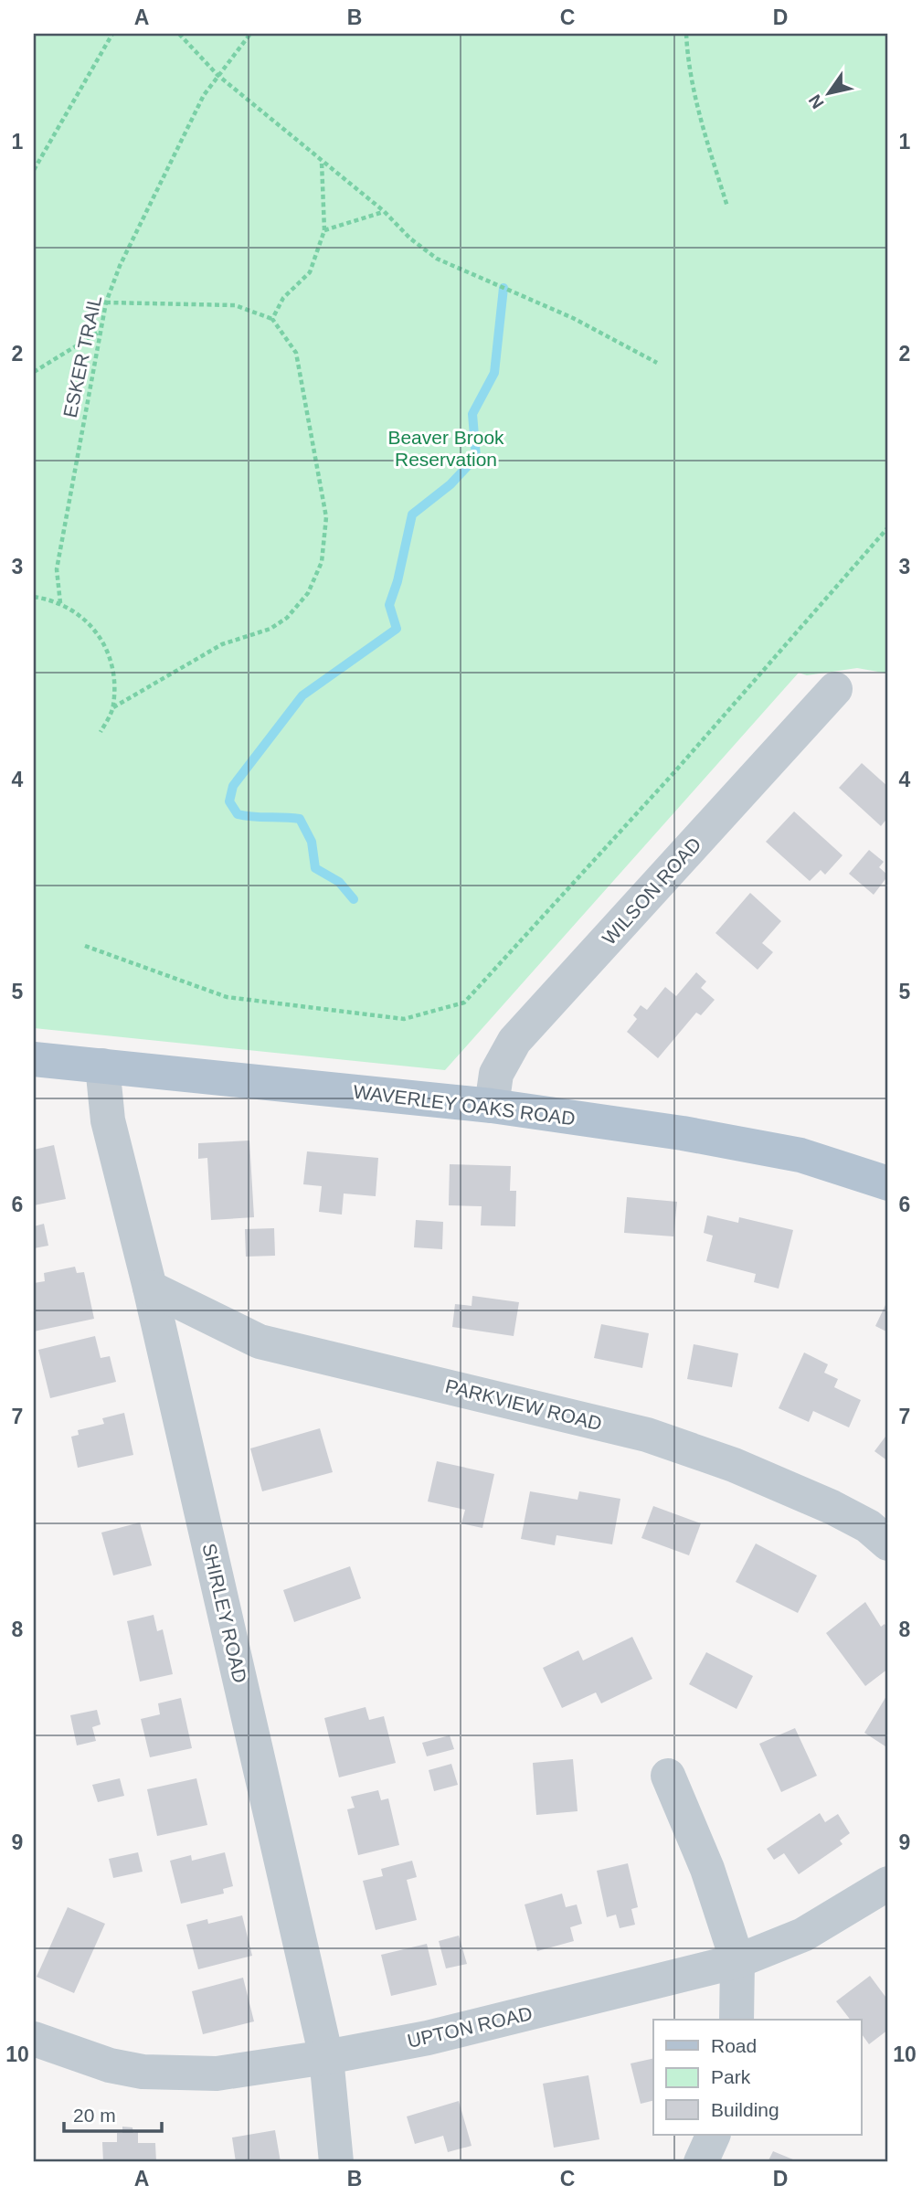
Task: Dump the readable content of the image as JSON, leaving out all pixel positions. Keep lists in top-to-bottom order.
{
  "streets": {
    "main road": ["WAVERLEY OAKS ROAD"],
    "street": [
      "WILSON ROAD",
      "PARKVIEW ROAD",
      "SHIRLEY ROAD",
      "UPTON ROAD"
    ],
    "path": ["ESKER TRAIL"]
  },
  "crossings": [
    ["WILSON ROAD", "WAVERLEY OAKS ROAD"],
    ["WAVERLEY OAKS ROAD", "SHIRLEY ROAD"],
    ["PARKVIEW ROAD", "SHIRLEY ROAD"],
    ["SHIRLEY ROAD", "UPTON ROAD"]
  ],
  "parks": ["Beaver Brook Reservation"],
  "legend": ["Road", "Park", "Building"],
  "scale_bar": "20 m",
  "north": "bottom left",
  "grid": {
    "columns": [
      "A",
      "B",
      "C",
      "D"
    ],
    "rows": [
      "1",
      "2",
      "3",
      "4",
      "5",
      "6",
      "7",
      "8",
      "9",
      "10"
    ]
  }
}
